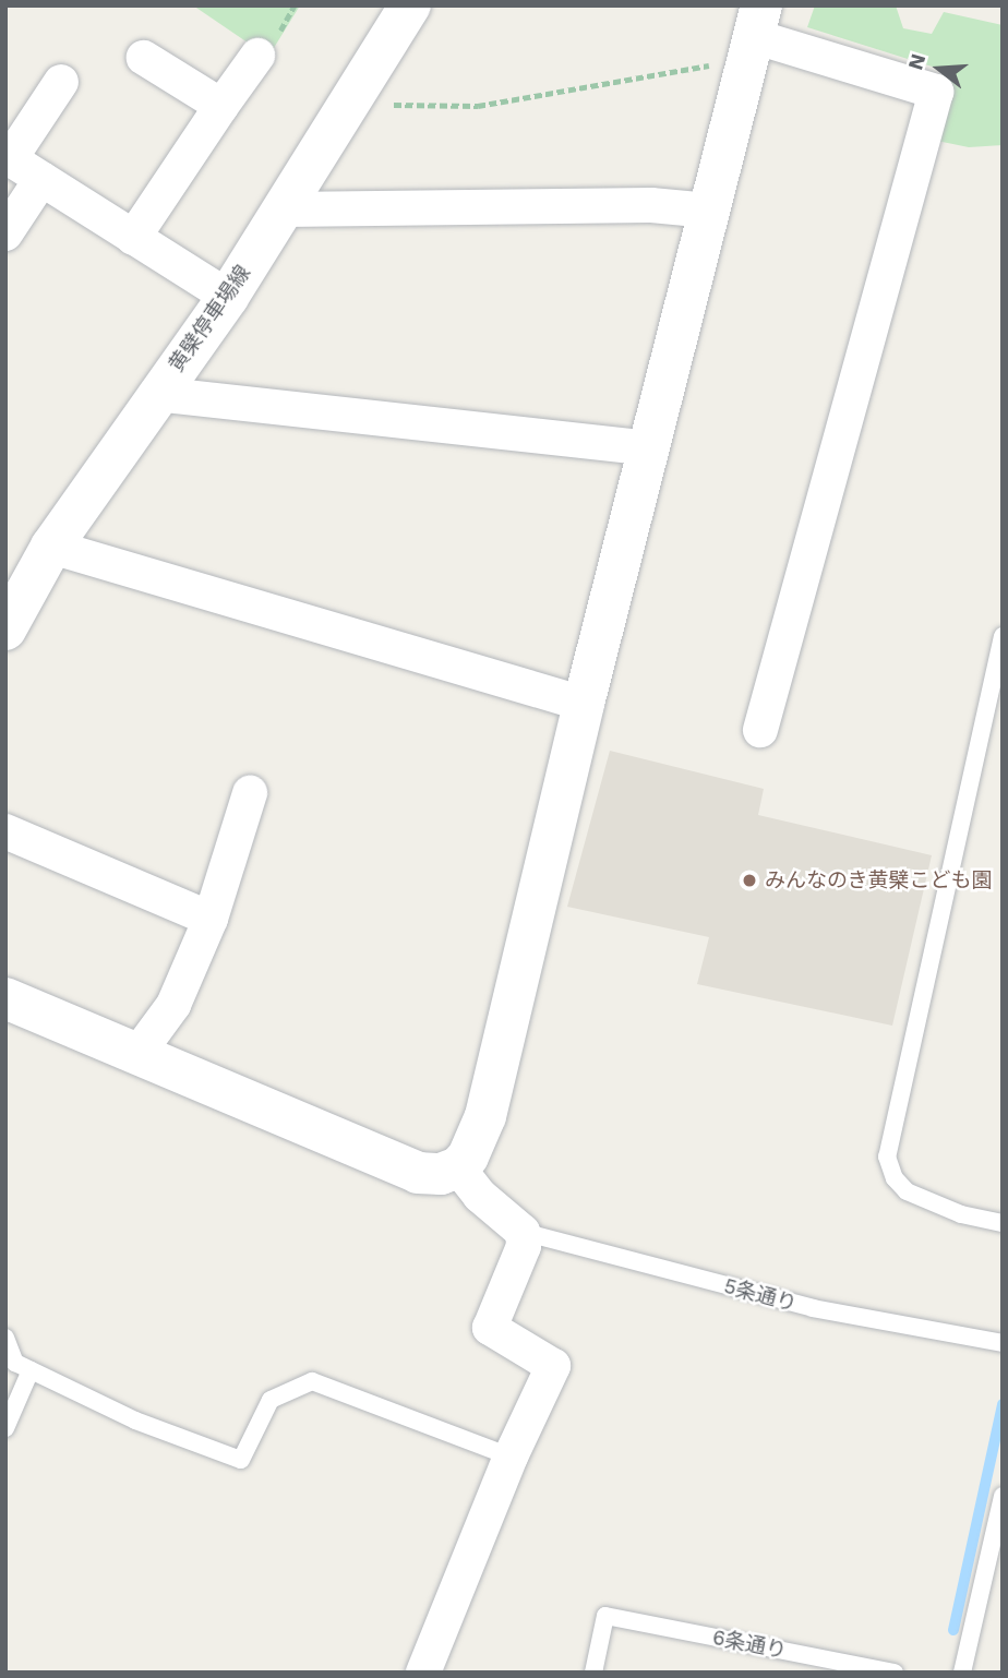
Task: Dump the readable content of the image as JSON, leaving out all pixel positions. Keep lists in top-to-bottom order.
{
  "streets": {
    "street": ["黄檗停車場線"],
    "lane": ["5条通り", "6条通り"]
  },
  "places": ["みんなのき黄檗こども園"],
  "north": "left"
}
